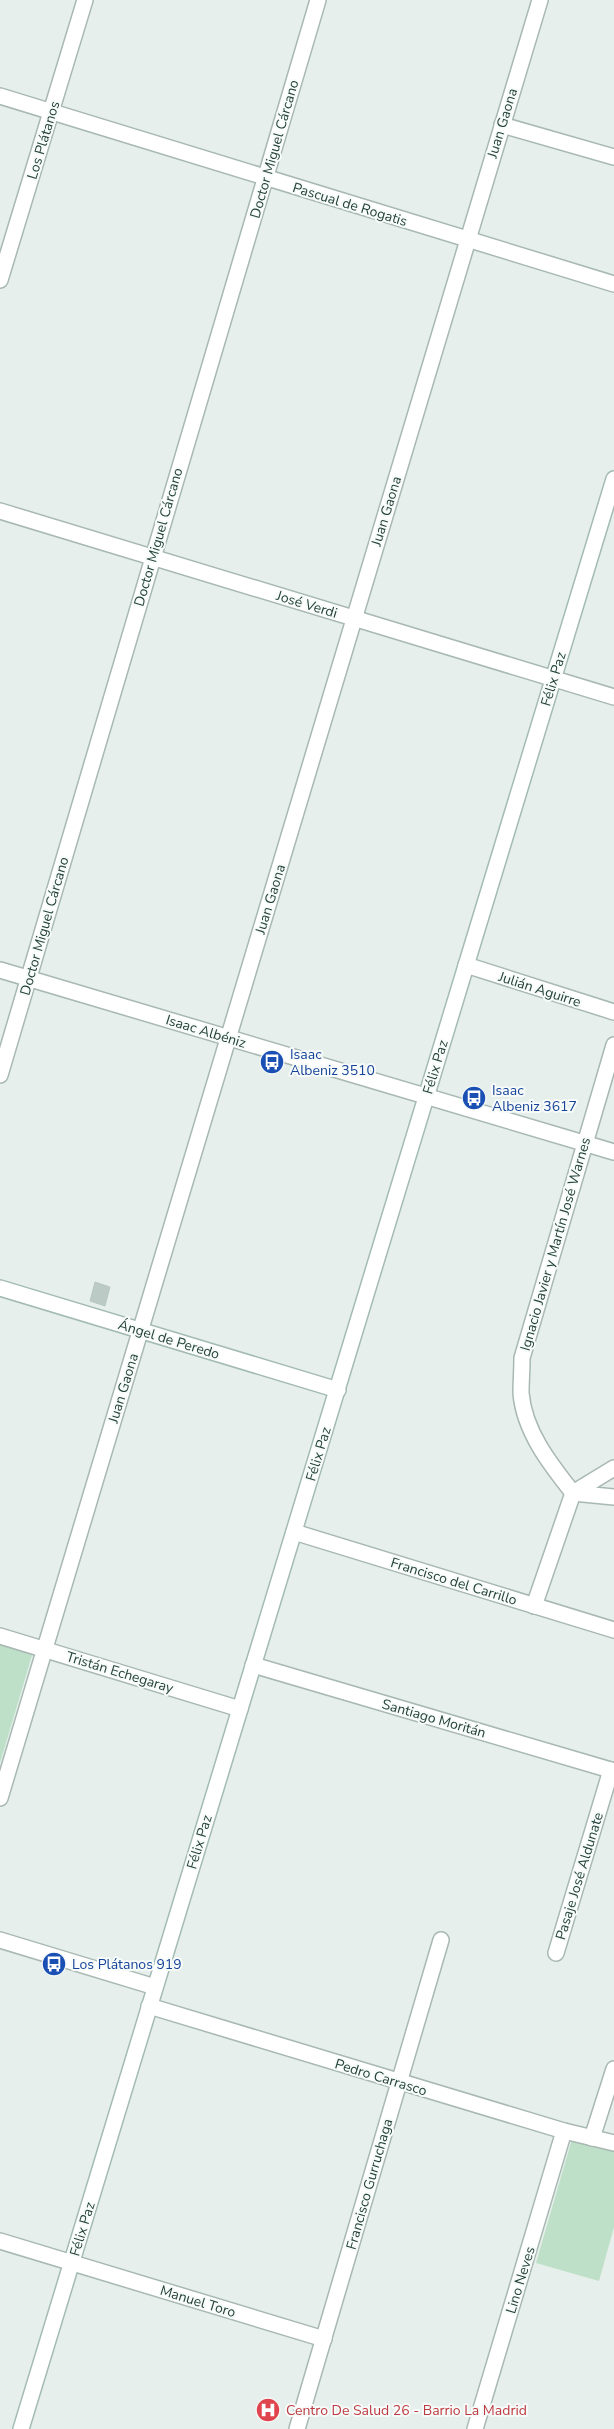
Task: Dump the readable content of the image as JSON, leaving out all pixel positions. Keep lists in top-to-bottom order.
{
  "streets": {
    "street": [
      "Juan Gaona",
      "Los Plátanos",
      "Doctor Miguel Cárcano",
      "Pascual de Rogatis",
      "José Verdi",
      "Félix Paz",
      "Julián Aguirre",
      "Isaac Albéniz",
      "Ignacio Javier y Martín José Warnes",
      "Ángel de Peredo",
      "Francisco del Carrillo",
      "Tristán Echegaray",
      "Santiago Moritán",
      "Pasaje José Aldunate",
      "Pedro Carrasco",
      "Francisco Gurruchaga",
      "Lino Neves",
      "Manuel Toro"
    ]
  },
  "crossings": [
    ["Juan Gaona", "Pascual de Rogatis"],
    ["Juan Gaona", "José Verdi"],
    ["Juan Gaona", "Isaac Albéniz"],
    ["Juan Gaona", "Ángel de Peredo"],
    ["Juan Gaona", "Tristán Echegaray"],
    ["Los Plátanos", "Pascual de Rogatis"],
    ["Doctor Miguel Cárcano", "Pascual de Rogatis"],
    ["Doctor Miguel Cárcano", "José Verdi"],
    ["Doctor Miguel Cárcano", "Isaac Albéniz"],
    ["José Verdi", "Félix Paz"],
    ["Félix Paz", "Julián Aguirre"],
    ["Félix Paz", "Isaac Albéniz"],
    ["Félix Paz", "Ángel de Peredo"],
    ["Félix Paz", "Francisco del Carrillo"],
    ["Félix Paz", "Tristán Echegaray"],
    ["Félix Paz", "Santiago Moritán"],
    ["Félix Paz", "Pedro Carrasco"],
    ["Félix Paz", "Manuel Toro"],
    ["Isaac Albéniz", "Ignacio Javier y Martín José Warnes"],
    ["Santiago Moritán", "Pasaje José Aldunate"],
    ["Pedro Carrasco", "Francisco Gurruchaga"],
    ["Pedro Carrasco", "Lino Neves"],
    ["Francisco Gurruchaga", "Manuel Toro"]
  ],
  "places": {
    "bus stop": ["Isaac Albeniz 3510", "Isaac Albeniz 3617", "Los Plátanos 919"],
    "hospital": ["Centro De Salud 26 - Barrio La Madrid"]
  }
}
